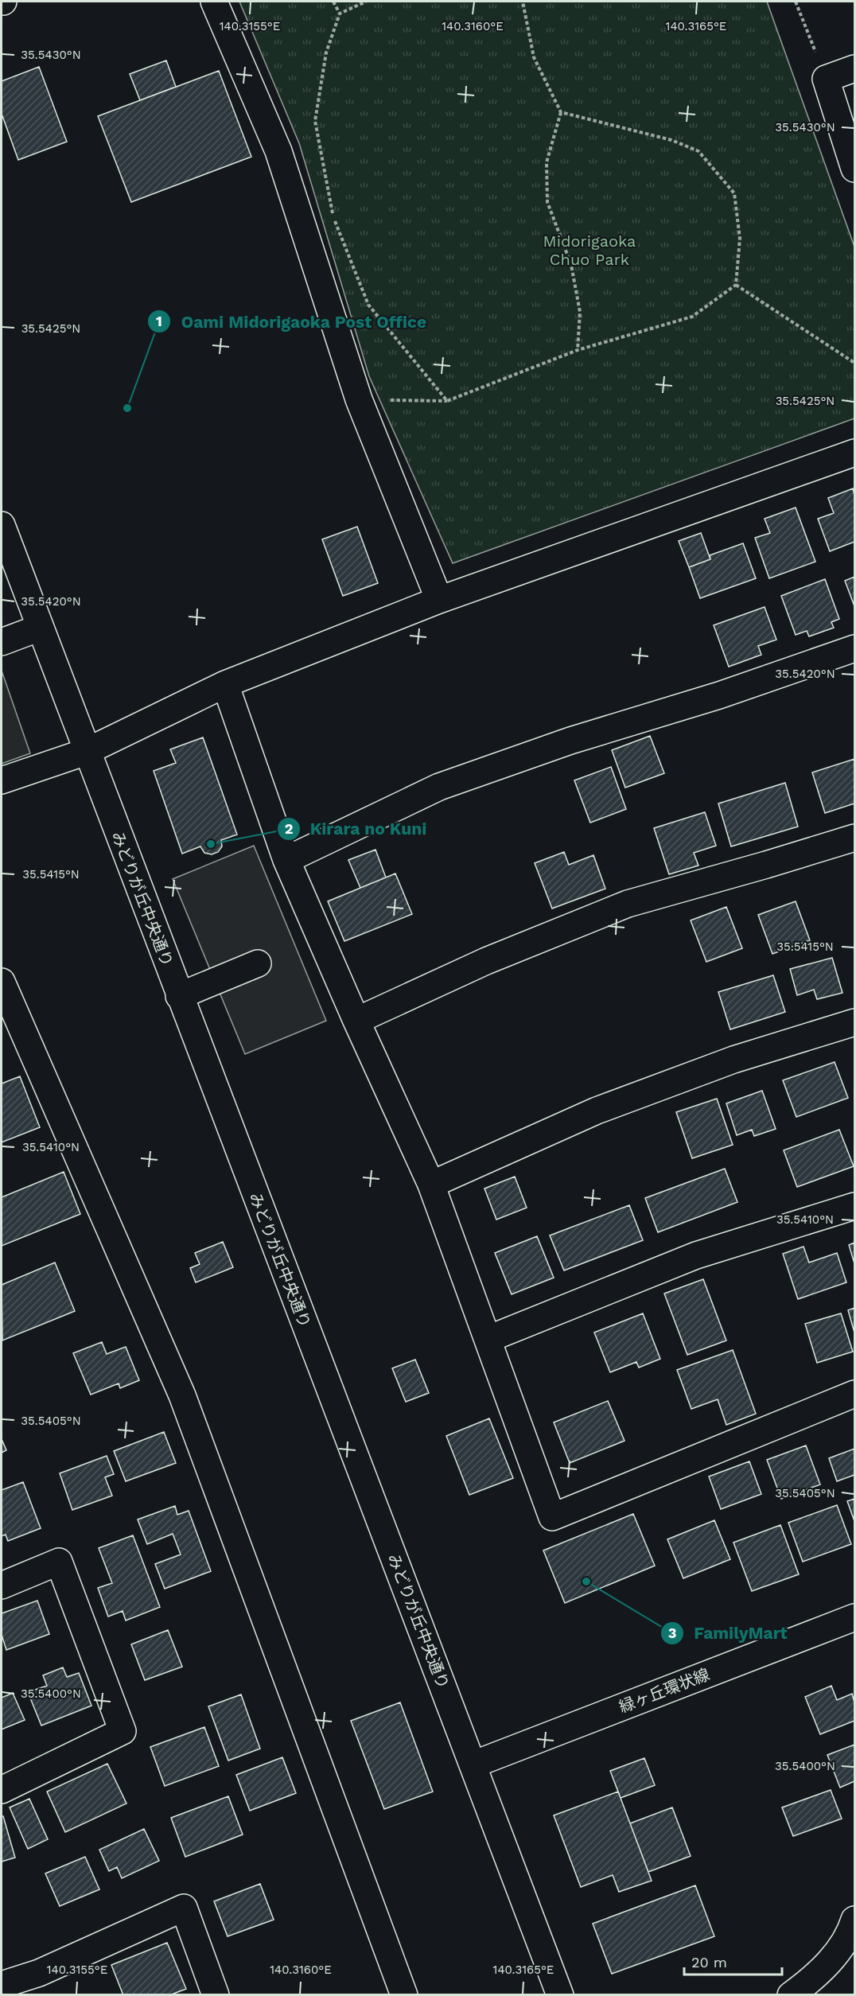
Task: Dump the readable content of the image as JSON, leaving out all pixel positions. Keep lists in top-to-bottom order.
{
  "streets": {
    "street": ["みどりが丘中央通り", "緑ヶ丘環状線"]
  },
  "crossings": [
    ["みどりが丘中央通り", "緑ヶ丘環状線"]
  ],
  "parks": ["Midorigaoka Chuo Park"],
  "places": ["Oami Midorigaoka Post Office", "Kirara no Kuni", "FamilyMart"],
  "scale_bar": "20 m",
  "coordinates": [
    "140.3155°E",
    "140.3160°E",
    "140.3165°E",
    "35.5430°N",
    "35.5425°N",
    "35.5420°N",
    "35.5415°N",
    "35.5410°N",
    "35.5405°N",
    "35.5400°N"
  ]
}
